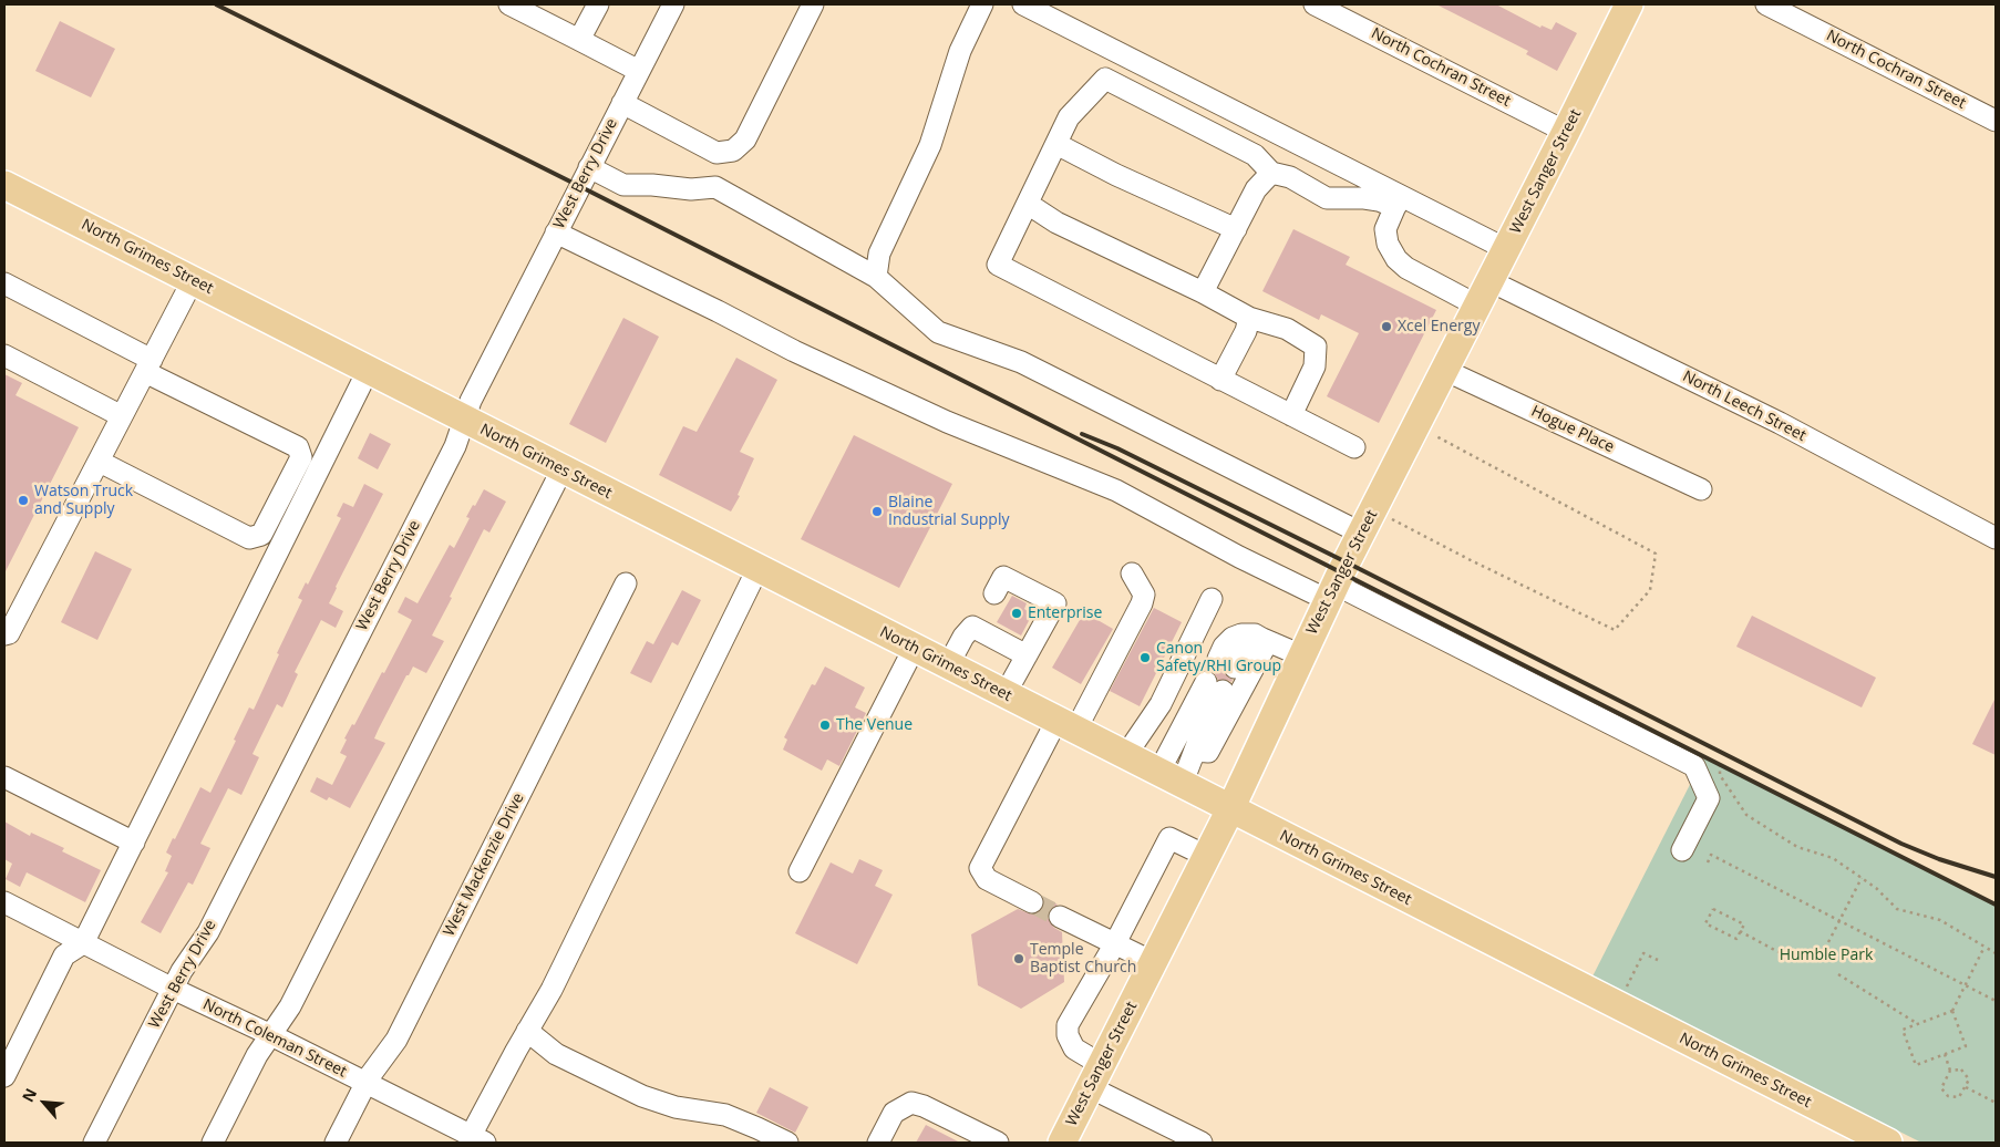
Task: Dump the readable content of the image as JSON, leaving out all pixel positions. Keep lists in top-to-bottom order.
{
  "streets": {
    "main road": ["West Sanger Street", "North Grimes Street"],
    "street": [
      "North Cochran Street",
      "West Berry Drive",
      "North Leech Street",
      "Hogue Place",
      "West Mackenzie Drive",
      "North Coleman Street"
    ]
  },
  "crossings": [
    ["North Cochran Street", "West Sanger Street"],
    ["West Sanger Street", "North Grimes Street"],
    ["West Sanger Street", "North Leech Street"],
    ["West Sanger Street", "Hogue Place"],
    ["West Berry Drive", "North Grimes Street"],
    ["West Berry Drive", "North Coleman Street"],
    ["West Mackenzie Drive", "North Coleman Street"]
  ],
  "parks": ["Humble Park"],
  "places": [
    "Xcel Energy",
    "Watson Truck and Supply",
    "Blaine Industrial Supply",
    "Enterprise",
    "Canon Safety/RHI Group",
    "The Venue",
    "Temple Baptist Church"
  ],
  "north": "top left"
}
